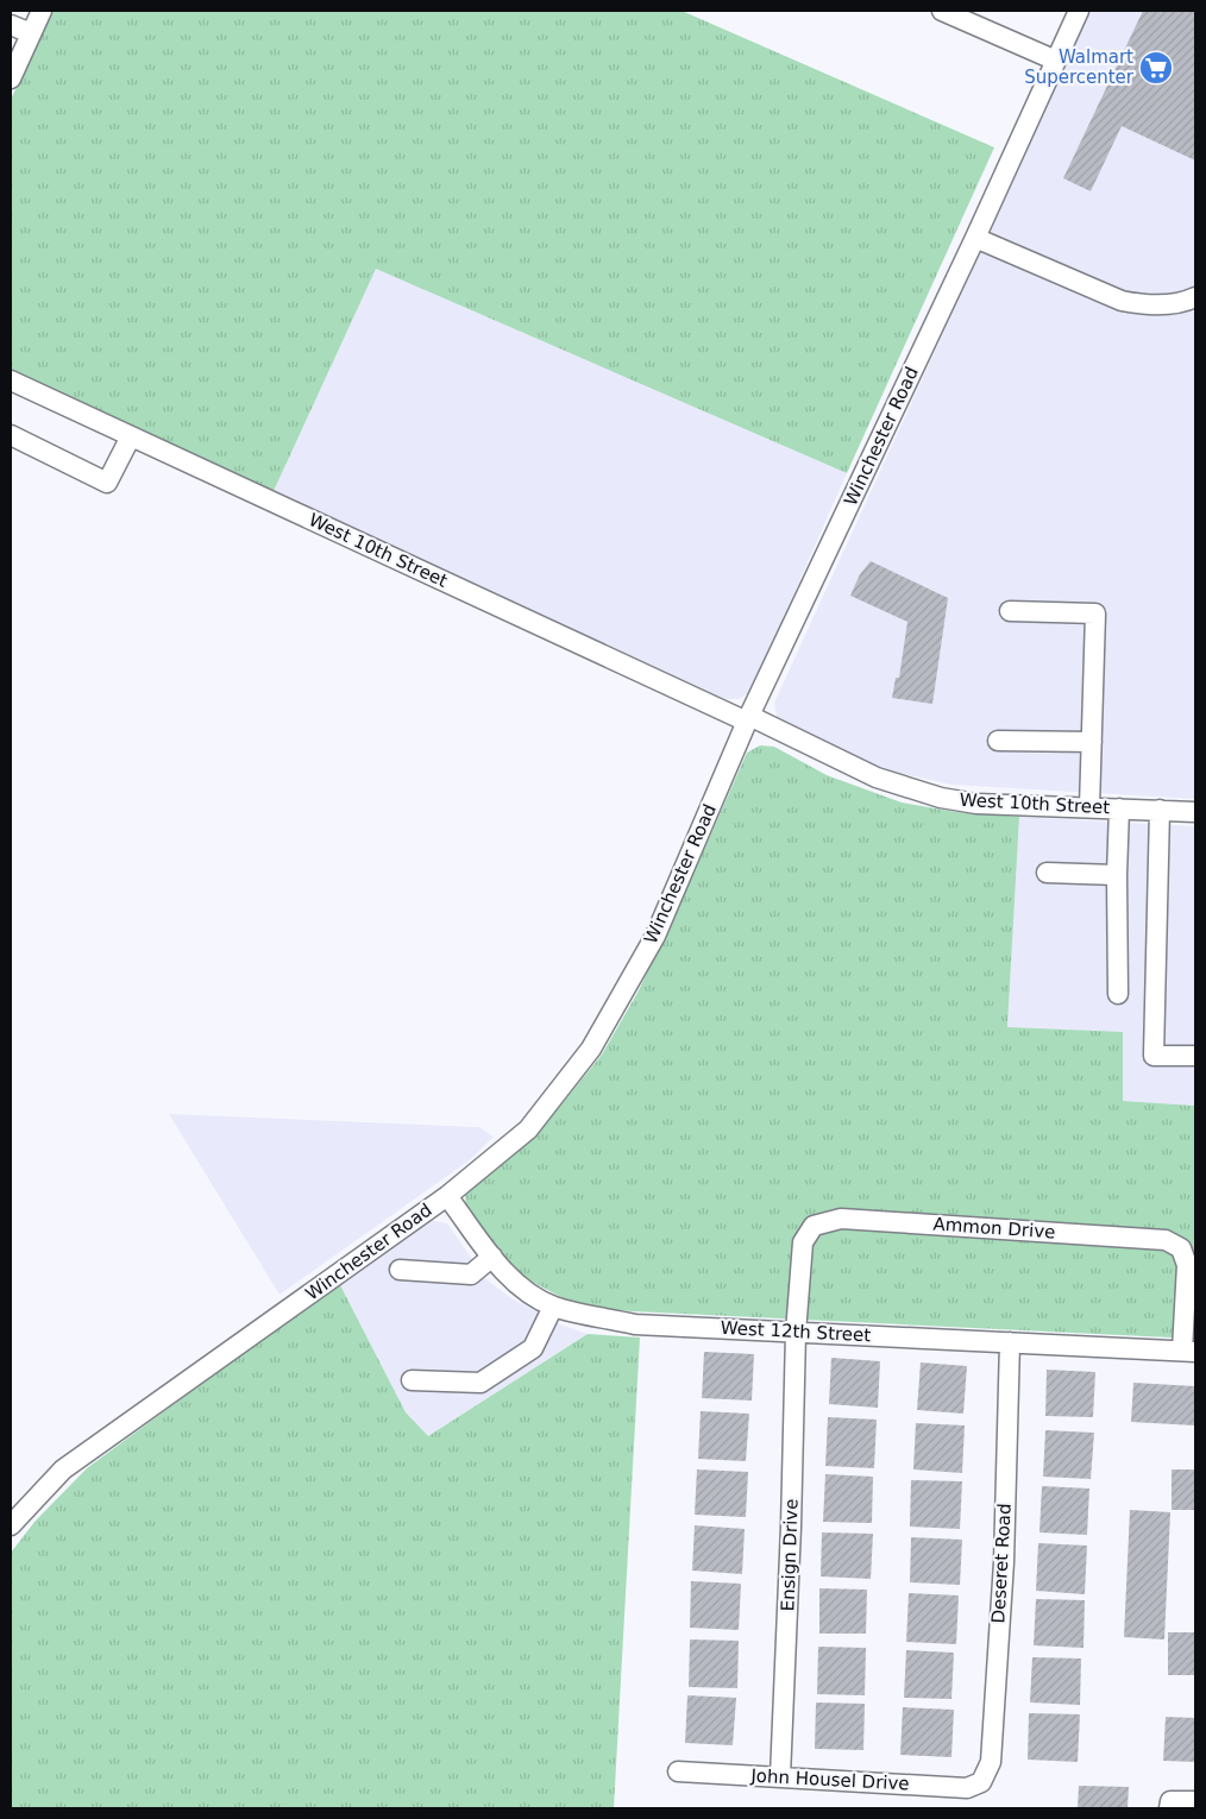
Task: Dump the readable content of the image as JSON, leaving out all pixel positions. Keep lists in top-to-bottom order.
{
  "streets": {
    "street": [
      "Winchester Road",
      "West 10th Street",
      "Ammon Drive",
      "West 12th Street",
      "Ensign Drive",
      "Deseret Road",
      "John Housel Drive"
    ]
  },
  "crossings": [
    ["Winchester Road", "West 10th Street"],
    ["Winchester Road", "West 12th Street"],
    ["Ammon Drive", "West 12th Street"],
    ["Ammon Drive", "Ensign Drive"],
    ["West 12th Street", "Ensign Drive"],
    ["West 12th Street", "Deseret Road"],
    ["Ensign Drive", "John Housel Drive"],
    ["Deseret Road", "John Housel Drive"]
  ],
  "places": {
    "supermarket": ["Walmart Supercenter"]
  }
}
